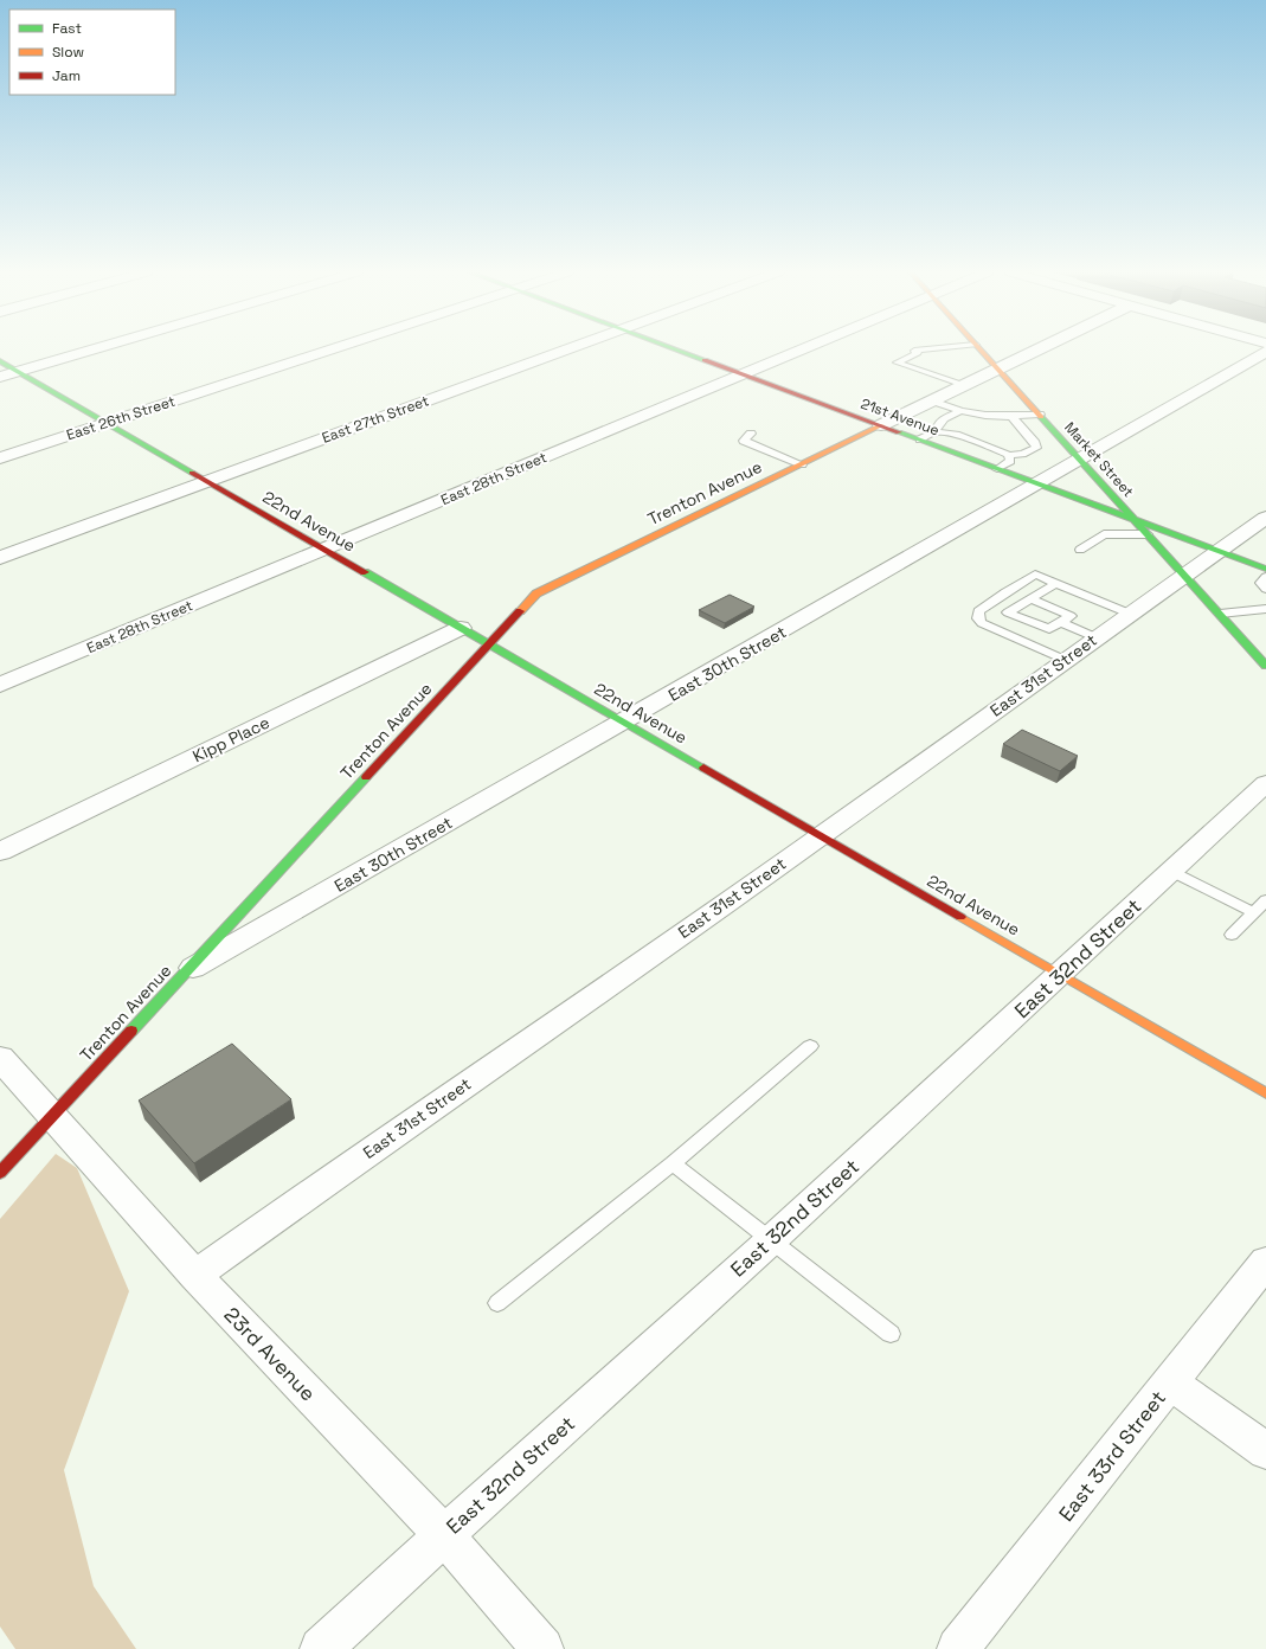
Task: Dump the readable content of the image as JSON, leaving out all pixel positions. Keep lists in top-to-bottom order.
{
  "streets": {
    "street": [
      "21st Avenue",
      "East 26th Street",
      "East 27th Street",
      "Market Street",
      "East 28th Street",
      "Trenton Avenue",
      "22nd Avenue",
      "East 30th Street",
      "East 31st Street",
      "Kipp Place",
      "East 32nd Street",
      "23rd Avenue",
      "East 33rd Street"
    ]
  },
  "crossings": [
    ["21st Avenue", "Market Street"],
    ["21st Avenue", "East 28th Street"],
    ["21st Avenue", "Trenton Avenue"],
    ["21st Avenue", "East 30th Street"],
    ["21st Avenue", "East 31st Street"],
    ["East 26th Street", "22nd Avenue"],
    ["East 27th Street", "22nd Avenue"],
    ["Market Street", "East 30th Street"],
    ["Market Street", "East 31st Street"],
    ["East 28th Street", "22nd Avenue"],
    ["Trenton Avenue", "22nd Avenue"],
    ["Trenton Avenue", "East 30th Street"],
    ["Trenton Avenue", "23rd Avenue"],
    ["22nd Avenue", "East 30th Street"],
    ["22nd Avenue", "East 31st Street"],
    ["22nd Avenue", "Kipp Place"],
    ["22nd Avenue", "East 32nd Street"],
    ["East 31st Street", "23rd Avenue"],
    ["East 32nd Street", "23rd Avenue"]
  ],
  "legend": ["Fast", "Slow", "Jam"]
}
